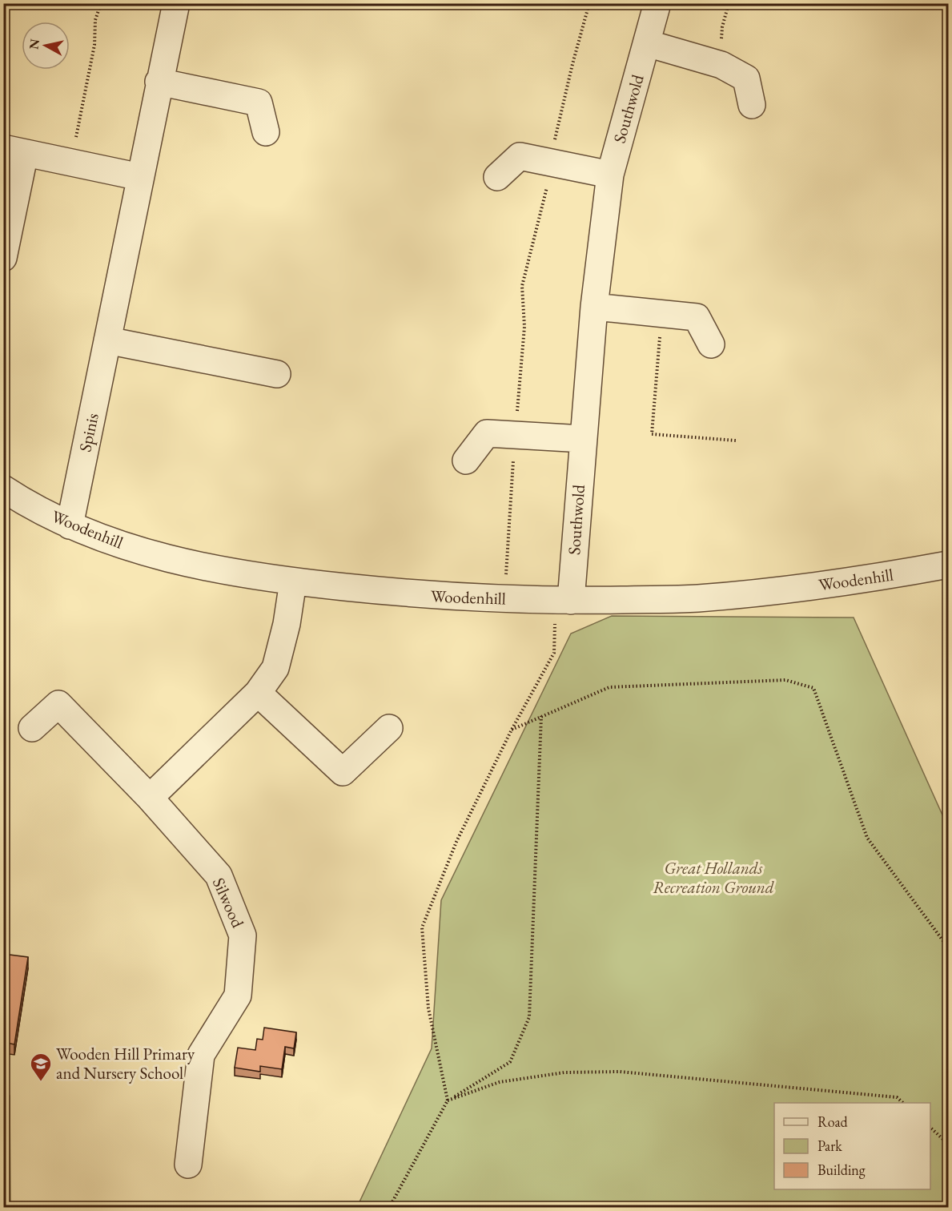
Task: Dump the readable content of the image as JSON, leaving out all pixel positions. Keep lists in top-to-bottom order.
{
  "streets": {
    "street": [
      "Southwold",
      "Spinis",
      "Woodenhill",
      "Silwood"
    ]
  },
  "crossings": [
    ["Southwold", "Woodenhill"],
    ["Spinis", "Woodenhill"]
  ],
  "parks": ["Great Hollands Recreation Ground"],
  "places": {
    "school or university": ["Wooden Hill Primary and Nursery School"]
  },
  "legend": ["Road", "Park", "Building"],
  "north": "left"
}
